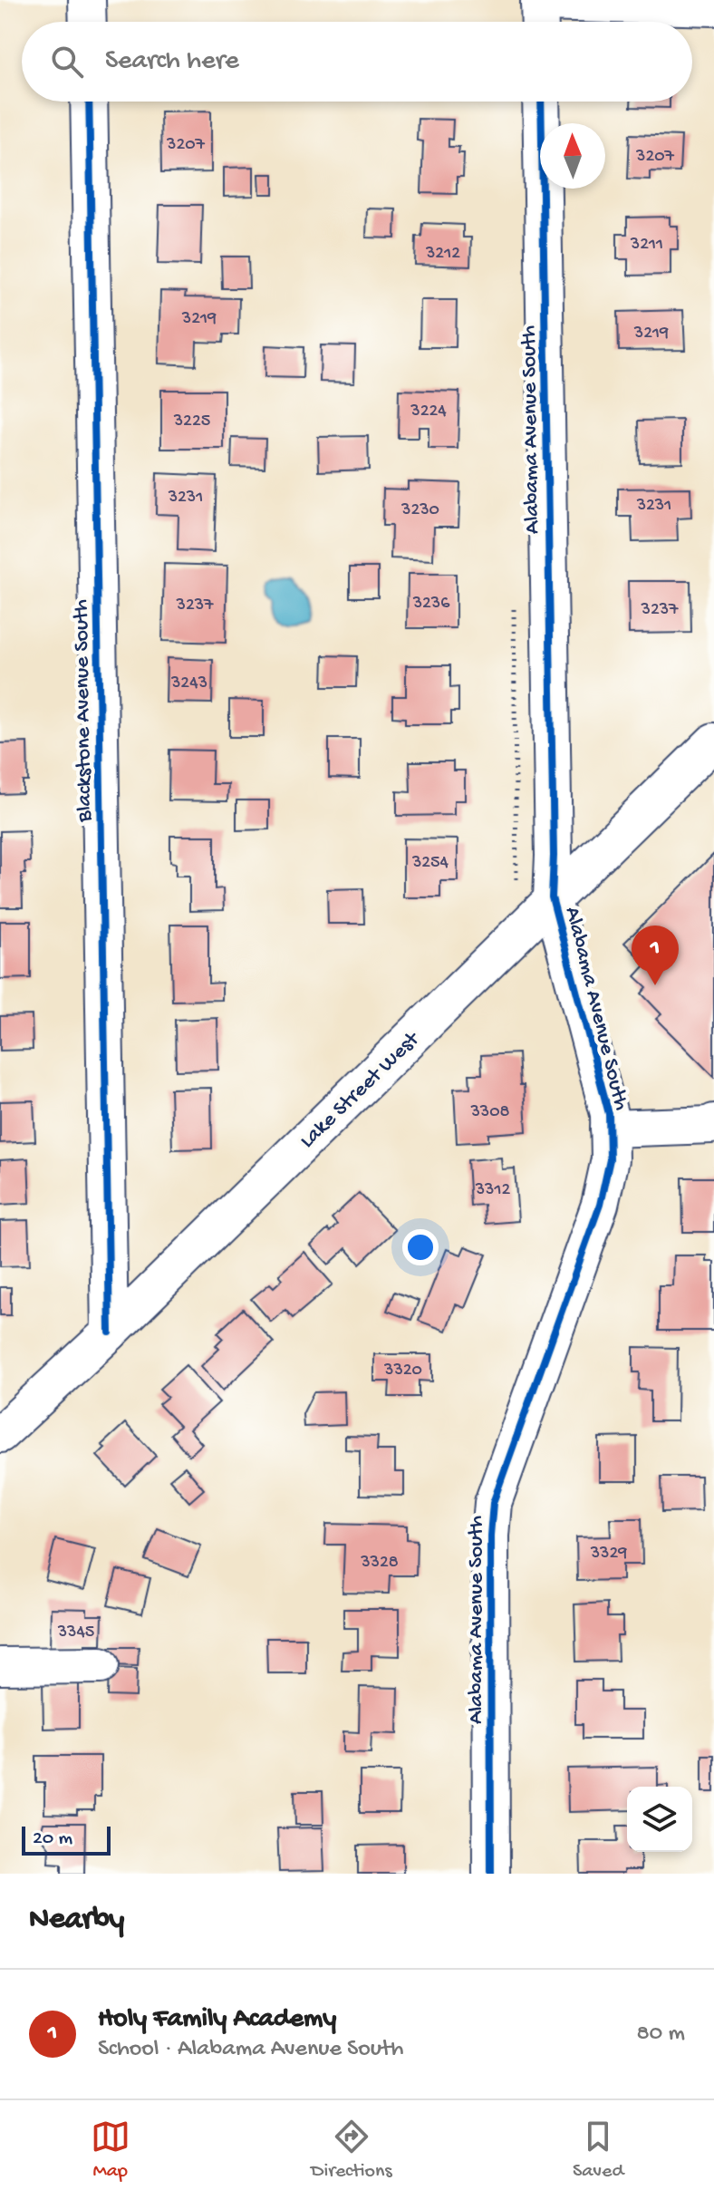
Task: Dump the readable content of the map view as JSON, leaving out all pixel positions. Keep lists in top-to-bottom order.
{
  "streets": {
    "street": ["Alabama Avenue South", "Blackstone Avenue South", "Lake Street West"]
  },
  "crossings": [
    ["Alabama Avenue South", "Lake Street West"],
    ["Blackstone Avenue South", "Lake Street West"]
  ],
  "house_numbers": [
    "3207",
    "3207",
    "3211",
    "3212",
    "3219",
    "3219",
    "3224",
    "3225",
    "3231",
    "3231",
    "3230",
    "3236",
    "3237",
    "3237",
    "3243",
    "3254",
    "3308",
    "3312",
    "3320",
    "3329",
    "3328",
    "3345"
  ],
  "scale_bar": "20 m",
  "north": "top",
  "page": {
    "search": "Search here",
    "pins": "1",
    "scale": "20 m",
    "heading": "Nearby",
    "list": [
      {
        "mark": "1",
        "name": "Holy Family Academy",
        "note": "School · Alabama Avenue South",
        "value": "80 m"
      }
    ],
    "nav": ["Map", "Directions", "Saved"]
  }
}
